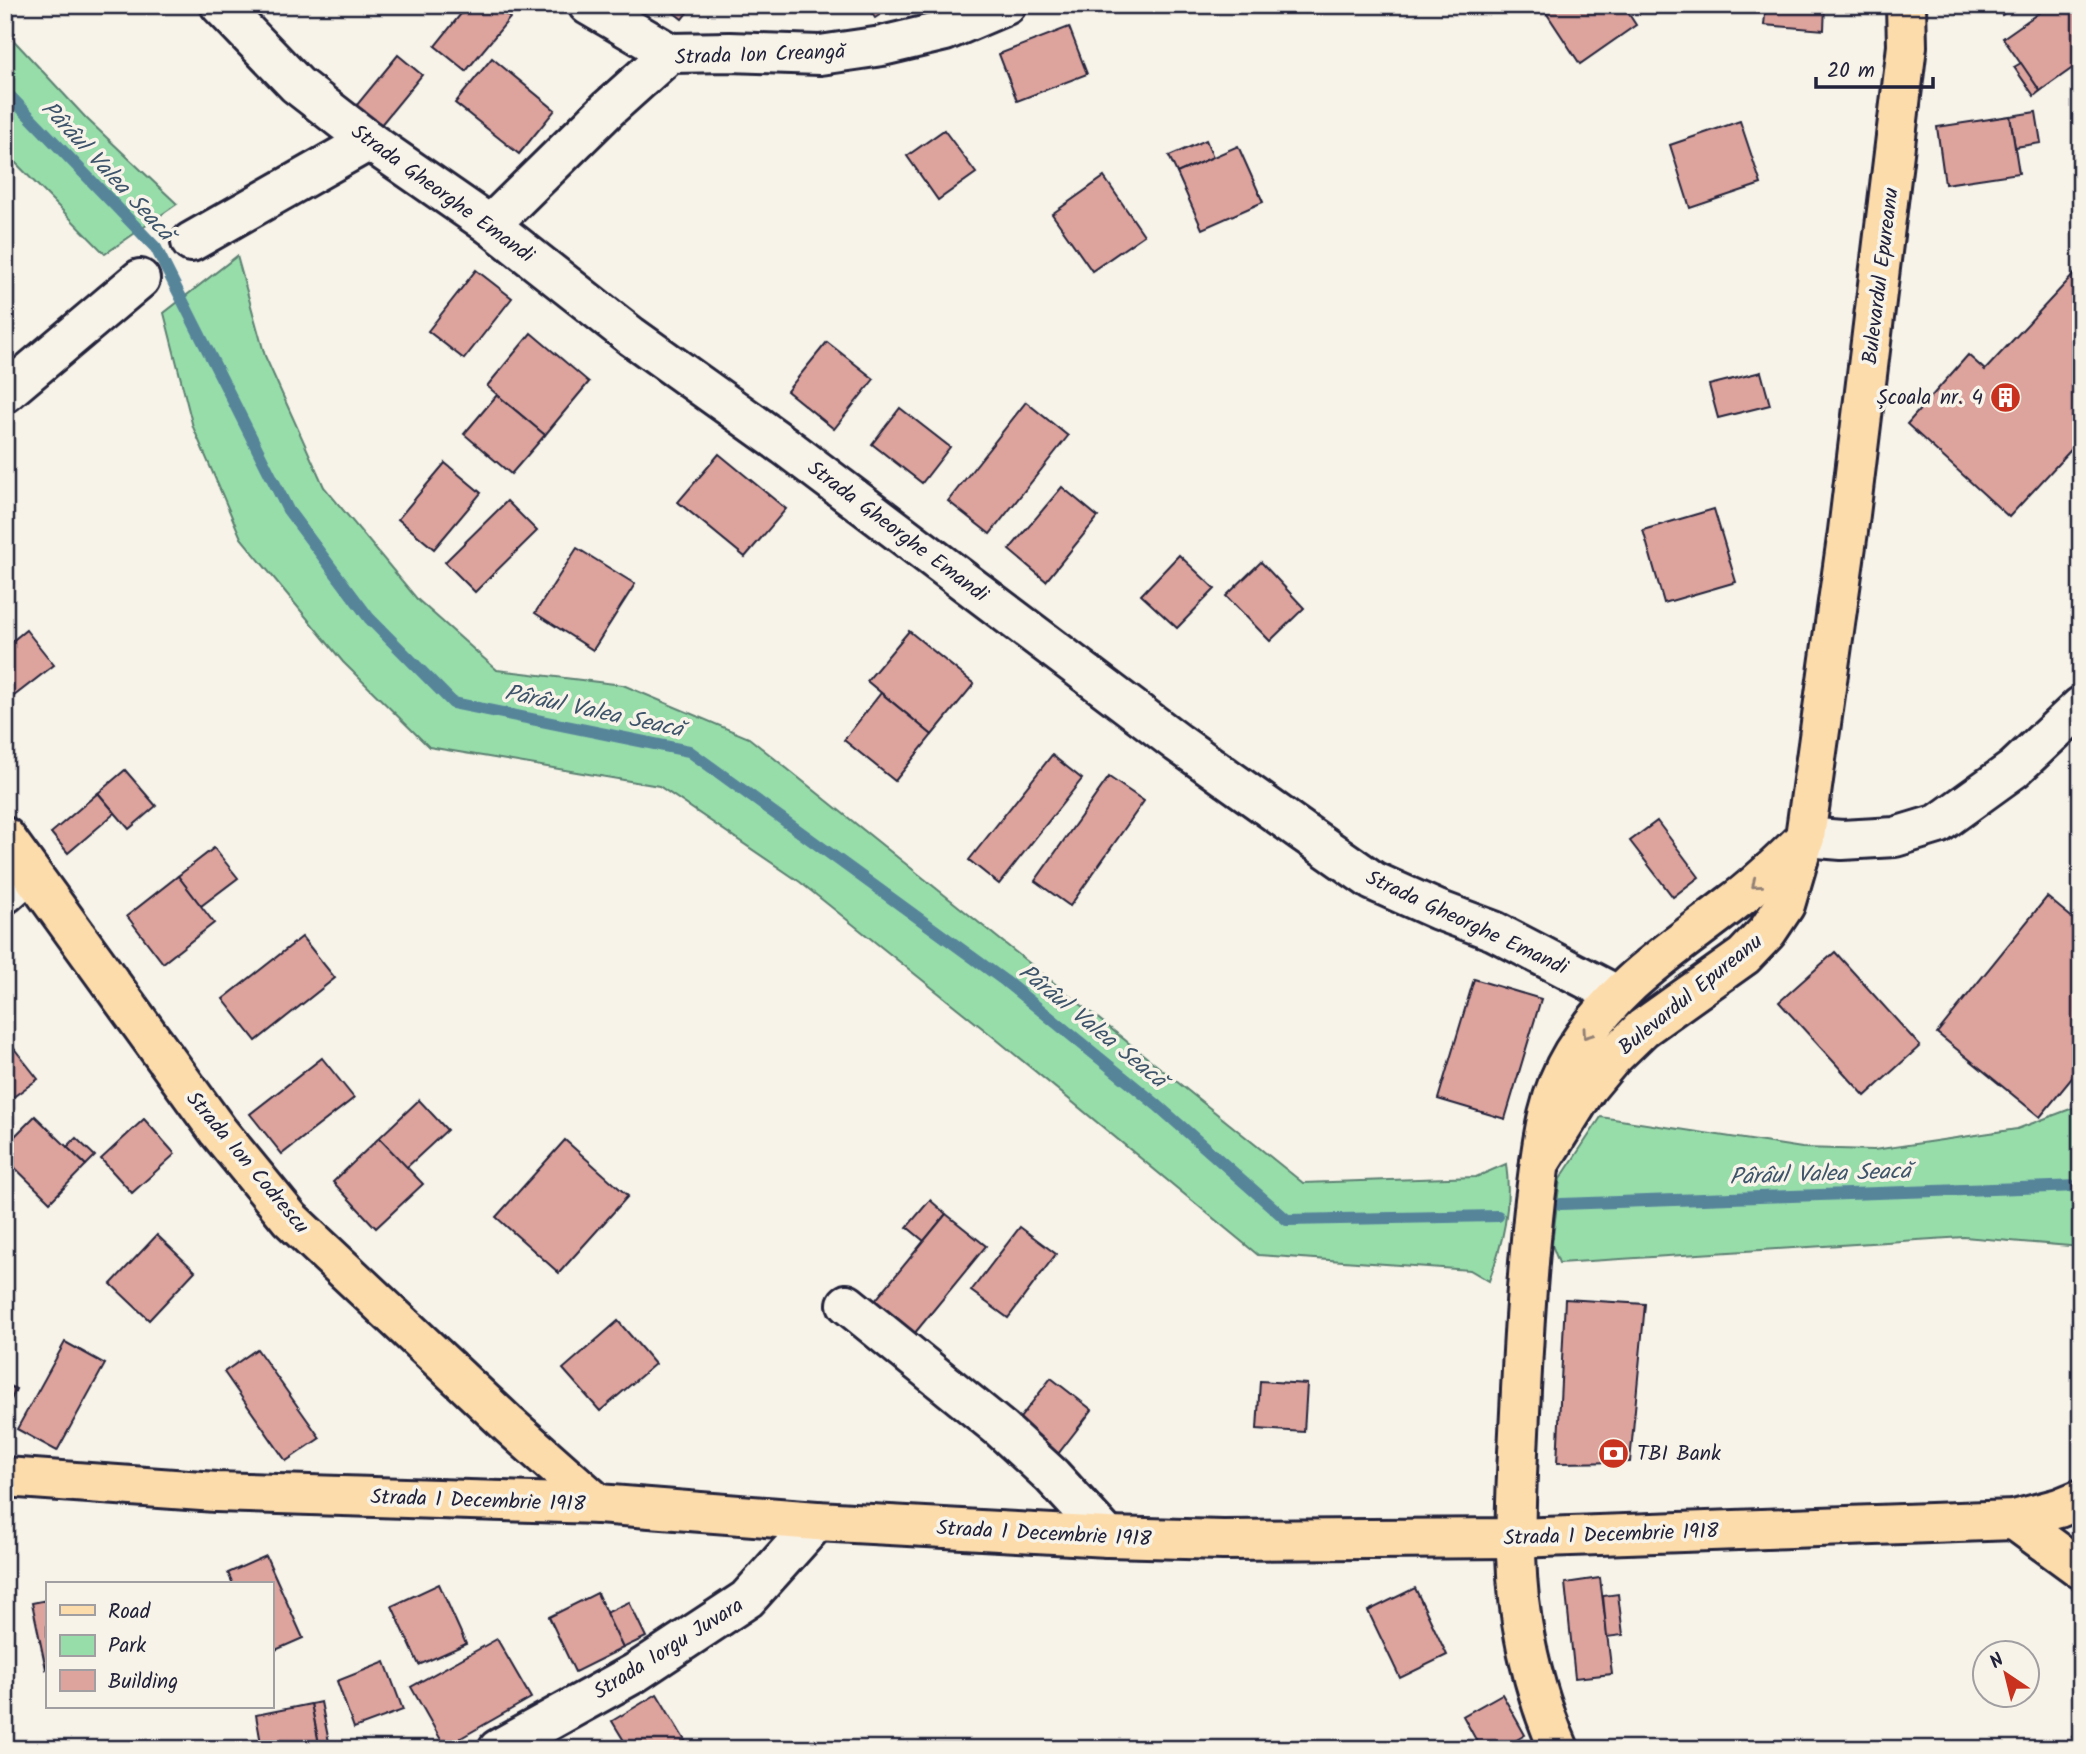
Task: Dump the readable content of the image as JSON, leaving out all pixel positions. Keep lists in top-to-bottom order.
{
  "streets": {
    "main road": ["Bulevardul Epureanu", "Strada Ion Codrescu", "Strada 1 Decembrie 1918"],
    "street": ["Strada Ion Creangă", "Strada Gheorghe Emandi", "Strada Iorgu Juvara"]
  },
  "crossings": [
    ["Strada Ion Creangă", "Strada Gheorghe Emandi"],
    ["Strada Gheorghe Emandi", "Bulevardul Epureanu"],
    ["Strada Ion Codrescu", "Strada 1 Decembrie 1918"],
    ["Strada 1 Decembrie 1918", "Strada Iorgu Juvara"]
  ],
  "water": ["Pârâul Valea Seacă"],
  "places": {
    "building": ["Școala nr. 4"],
    "bank": ["TBI Bank"]
  },
  "legend": ["Road", "Park", "Building"],
  "scale_bar": "20 m",
  "north": "top left"
}
